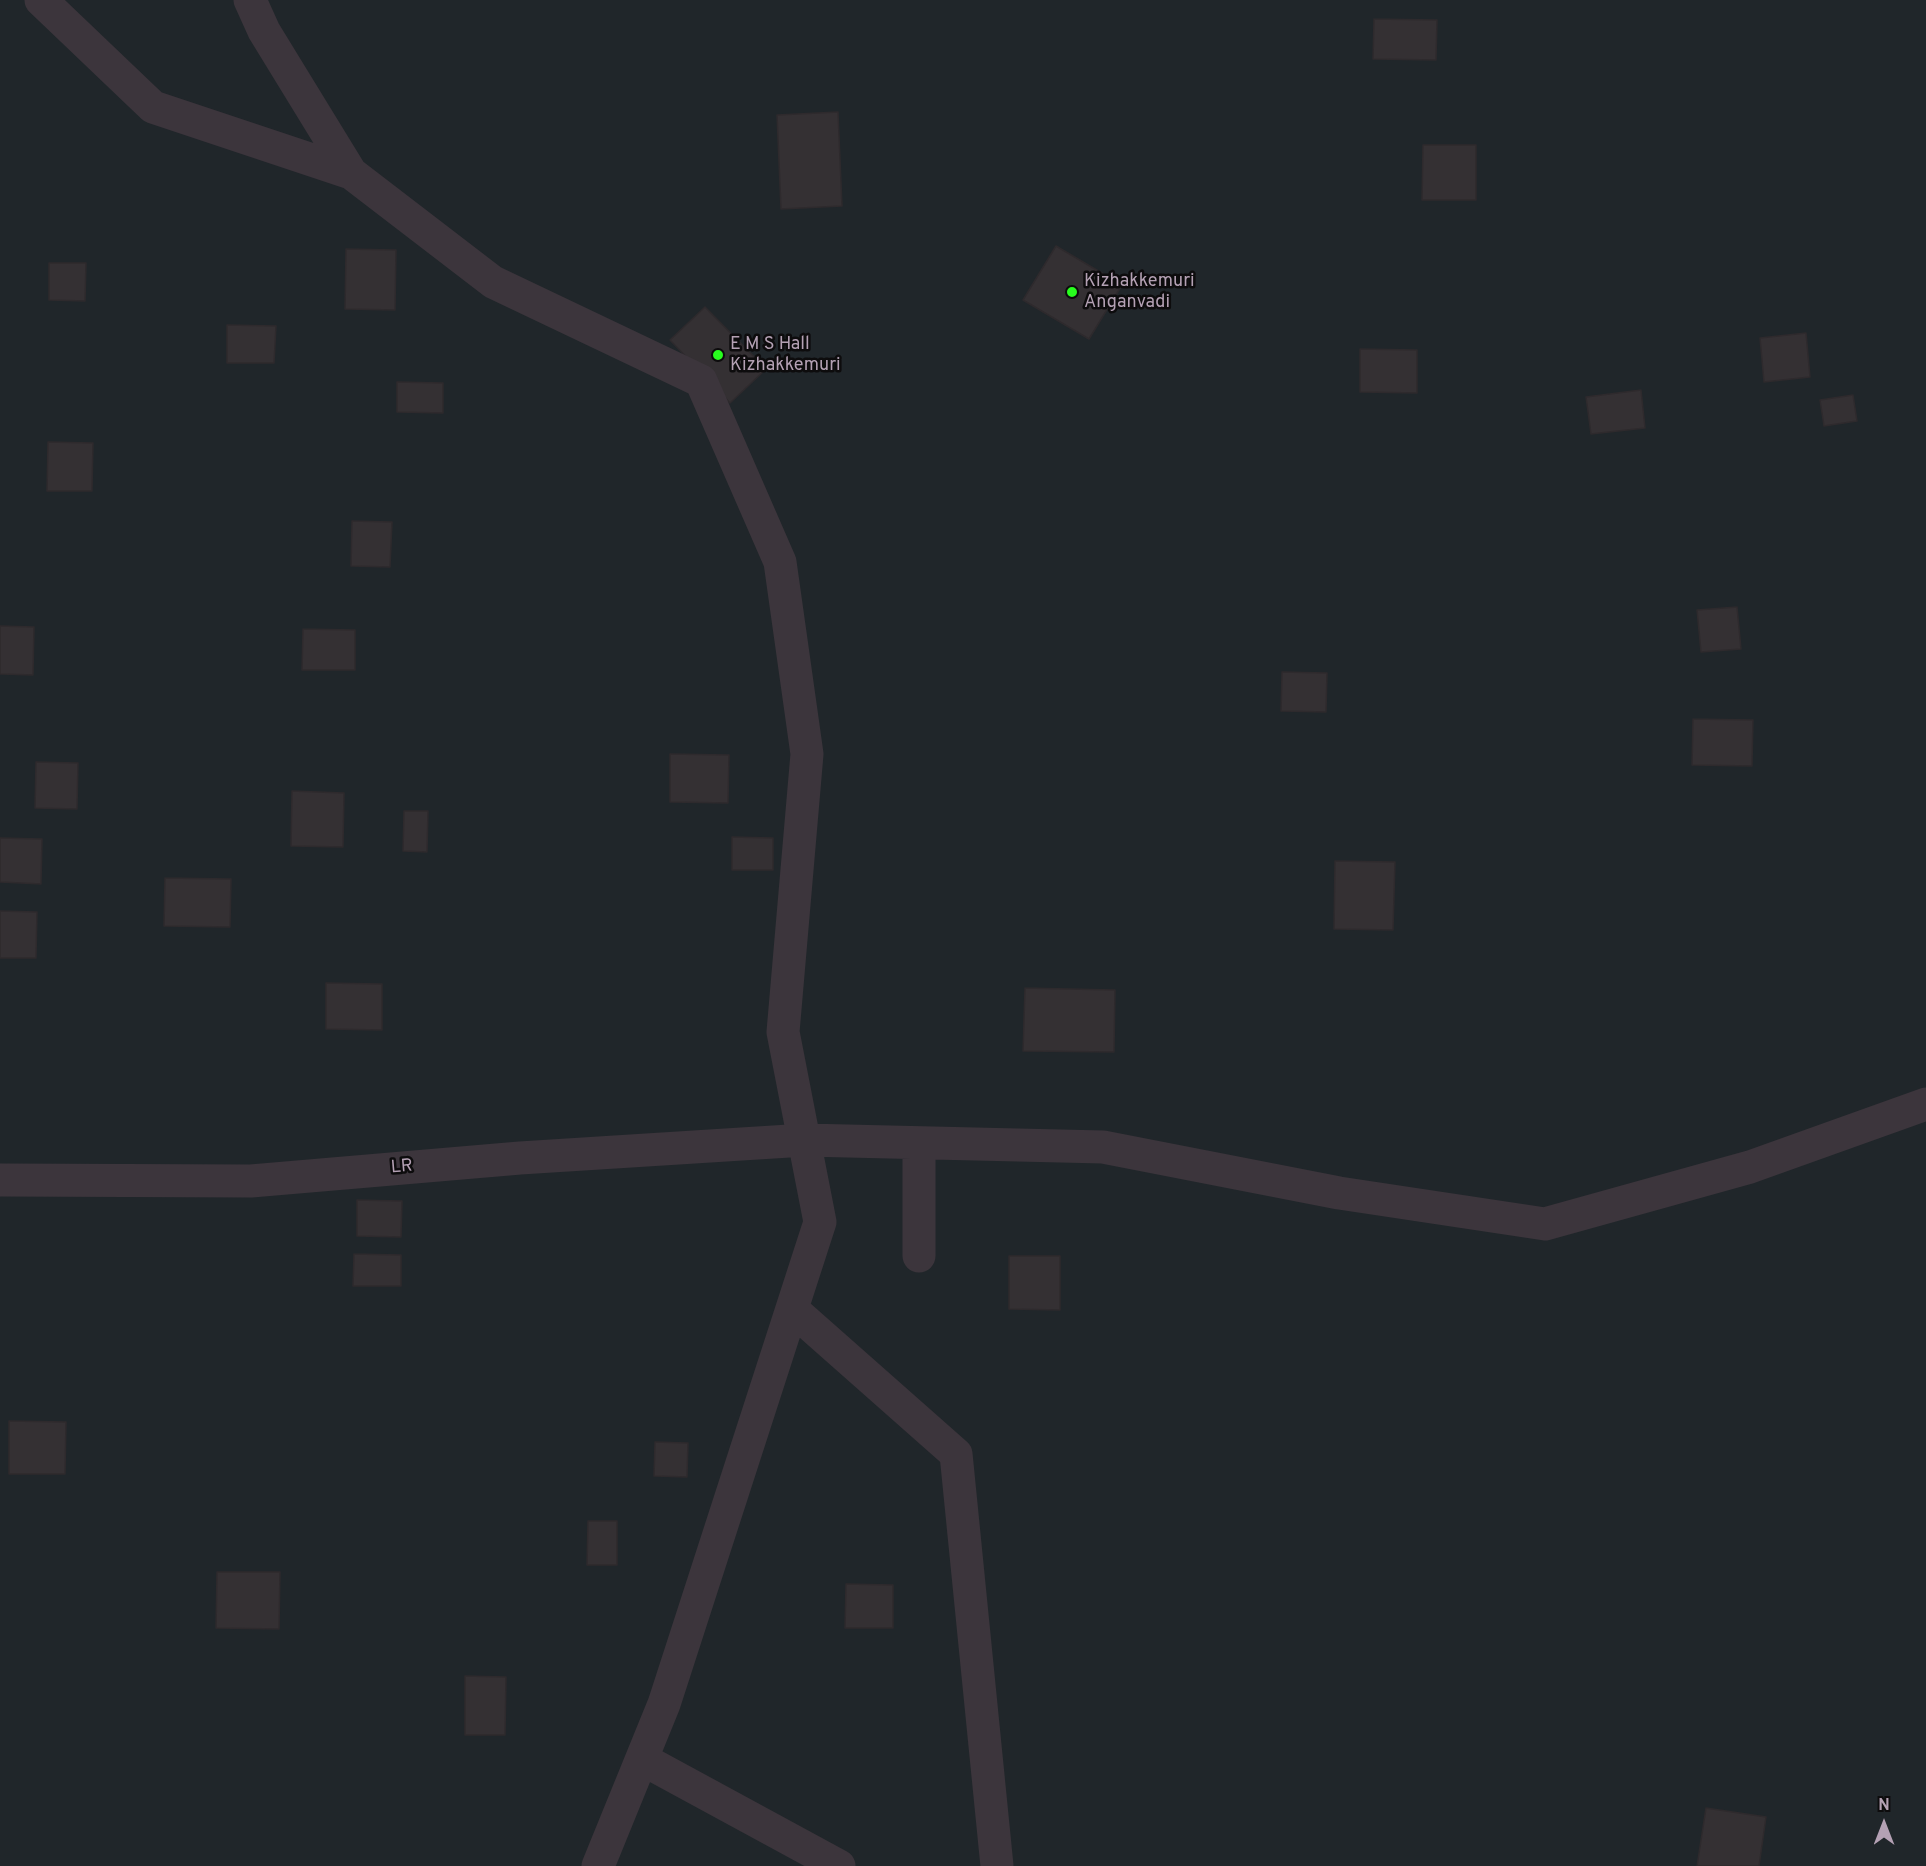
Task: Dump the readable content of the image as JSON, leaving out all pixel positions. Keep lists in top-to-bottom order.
{
  "streets": {
    "street": ["LR"]
  },
  "places": ["Kizhakkemuri Anganvadi", "E M S Hall Kizhakkemuri"],
  "north": "top"
}
